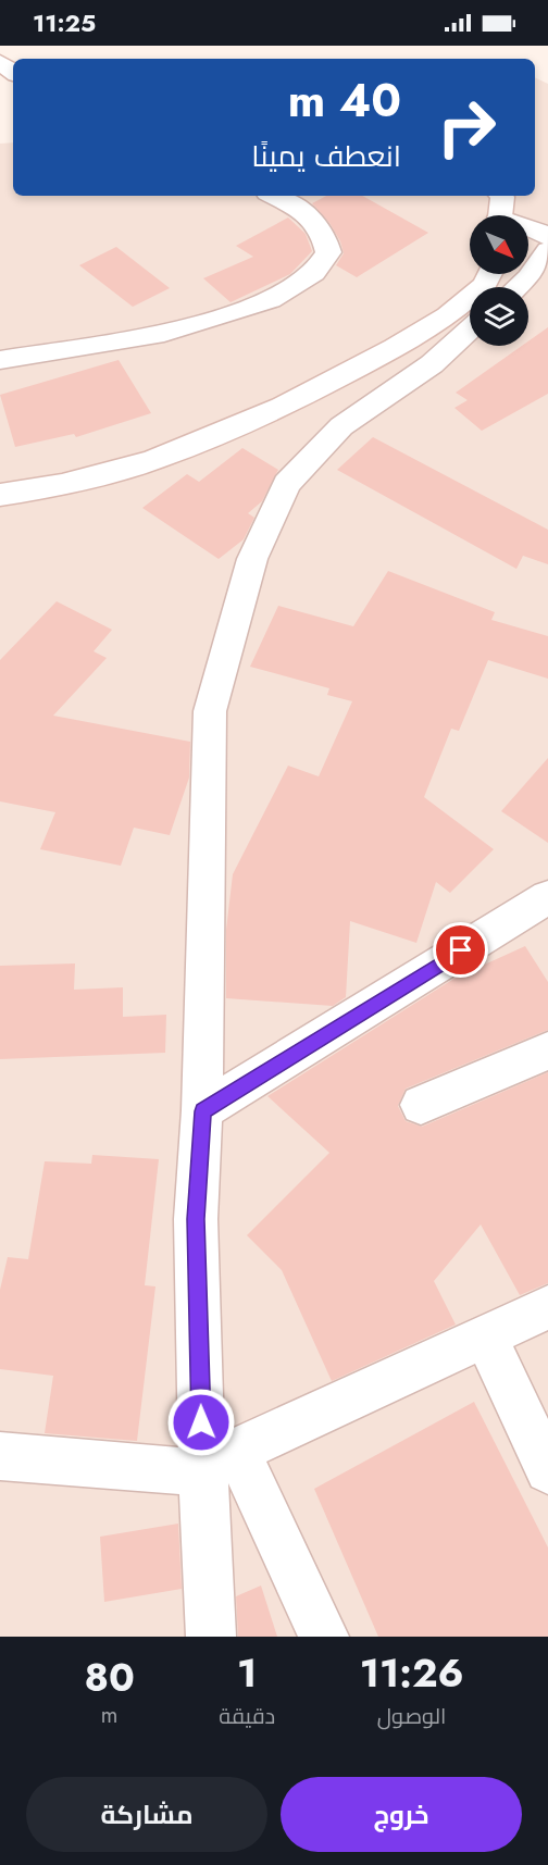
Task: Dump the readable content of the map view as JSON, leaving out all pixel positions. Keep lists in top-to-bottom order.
{
  "north": "bottom right",
  "page": {
    "status": "11:25",
    "turn": ["40 m", "انعطف يمينًا"],
    "eta": [
      "11:26",
      "الوصول",
      "1",
      "دقيقة",
      "80",
      "m"
    ],
    "buttons": ["خروج", "مشاركة"]
  }
}
